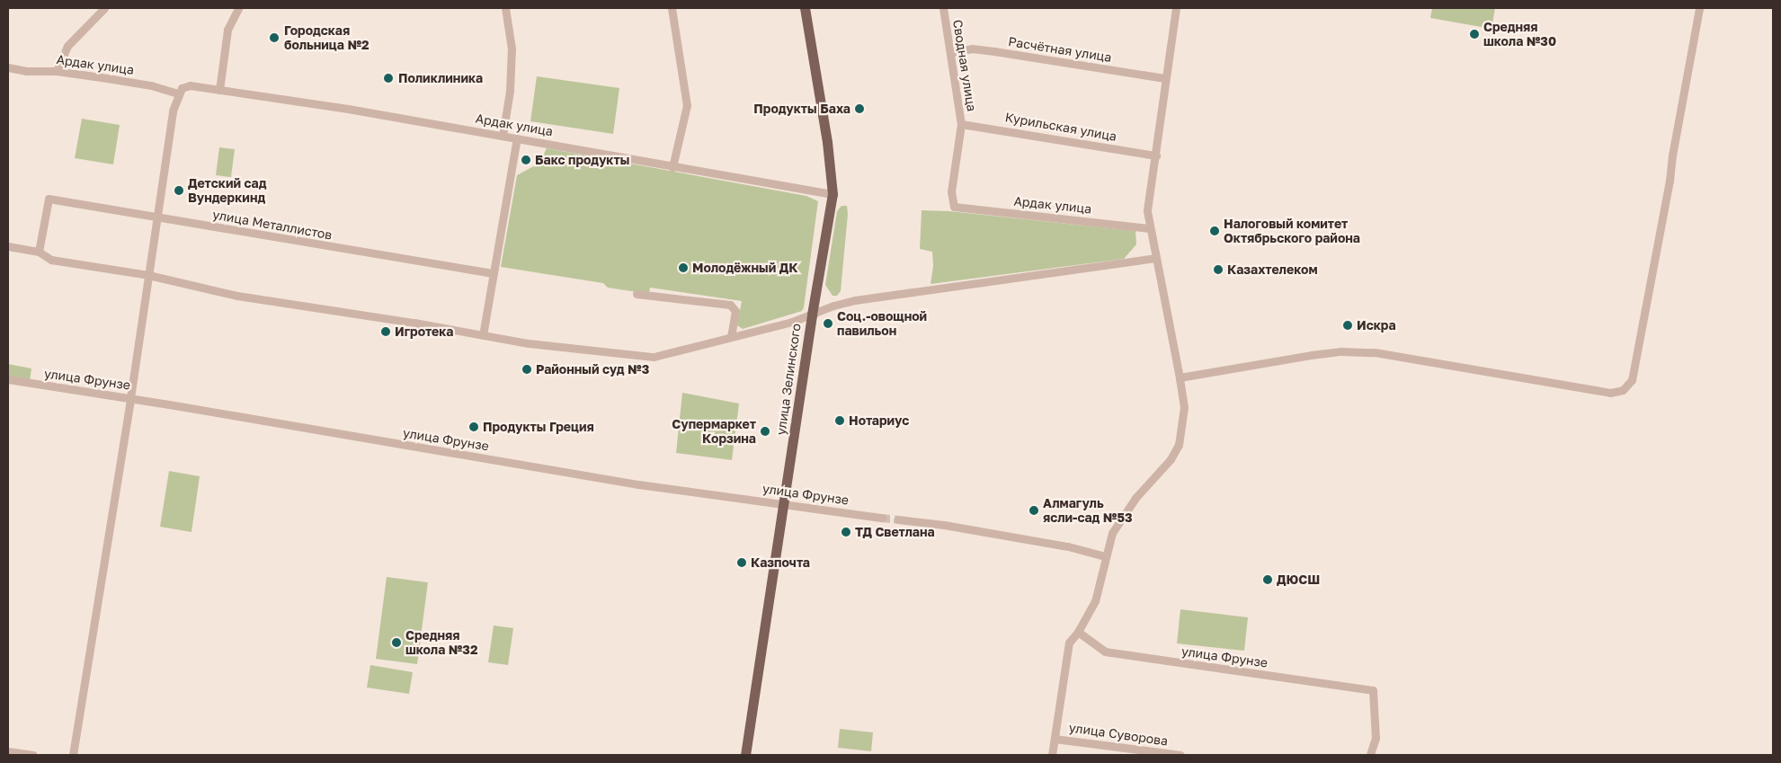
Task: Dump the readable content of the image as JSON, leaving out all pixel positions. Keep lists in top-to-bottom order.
{
  "streets": {
    "main road": ["улица Зелинского"],
    "street": [
      "Расчётная улица",
      "Ардак улица",
      "Сводная улица",
      "Курильская улица",
      "улица Металлистов",
      "улица Фрунзе",
      "улица Суворова"
    ]
  },
  "crossings": [
    ["Расчётная улица", "Сводная улица"],
    ["Ардак улица", "Сводная улица"],
    ["Ардак улица", "улица Зелинского"],
    ["Сводная улица", "Курильская улица"],
    ["улица Фрунзе", "улица Зелинского"]
  ],
  "places": [
    "Средняя школа №30",
    "Городская больница №2",
    "Поликлиника",
    "Продукты Баха",
    "Бакс продукты",
    "Детский сад Вундеркинд",
    "Налоговый комитет Октябрьского района",
    "Молодёжный ДК",
    "Казахтелеком",
    "Соц.-овощной павильон",
    "Искра",
    "Игротека",
    "Районный суд №3",
    "Нотариус",
    "Продукты Греция",
    "Супермаркет Корзина",
    "Алмагуль ясли-сад №53",
    "ТД Светлана",
    "Казпочта",
    "ДЮСШ",
    "Средняя школа №32"
  ]
}
